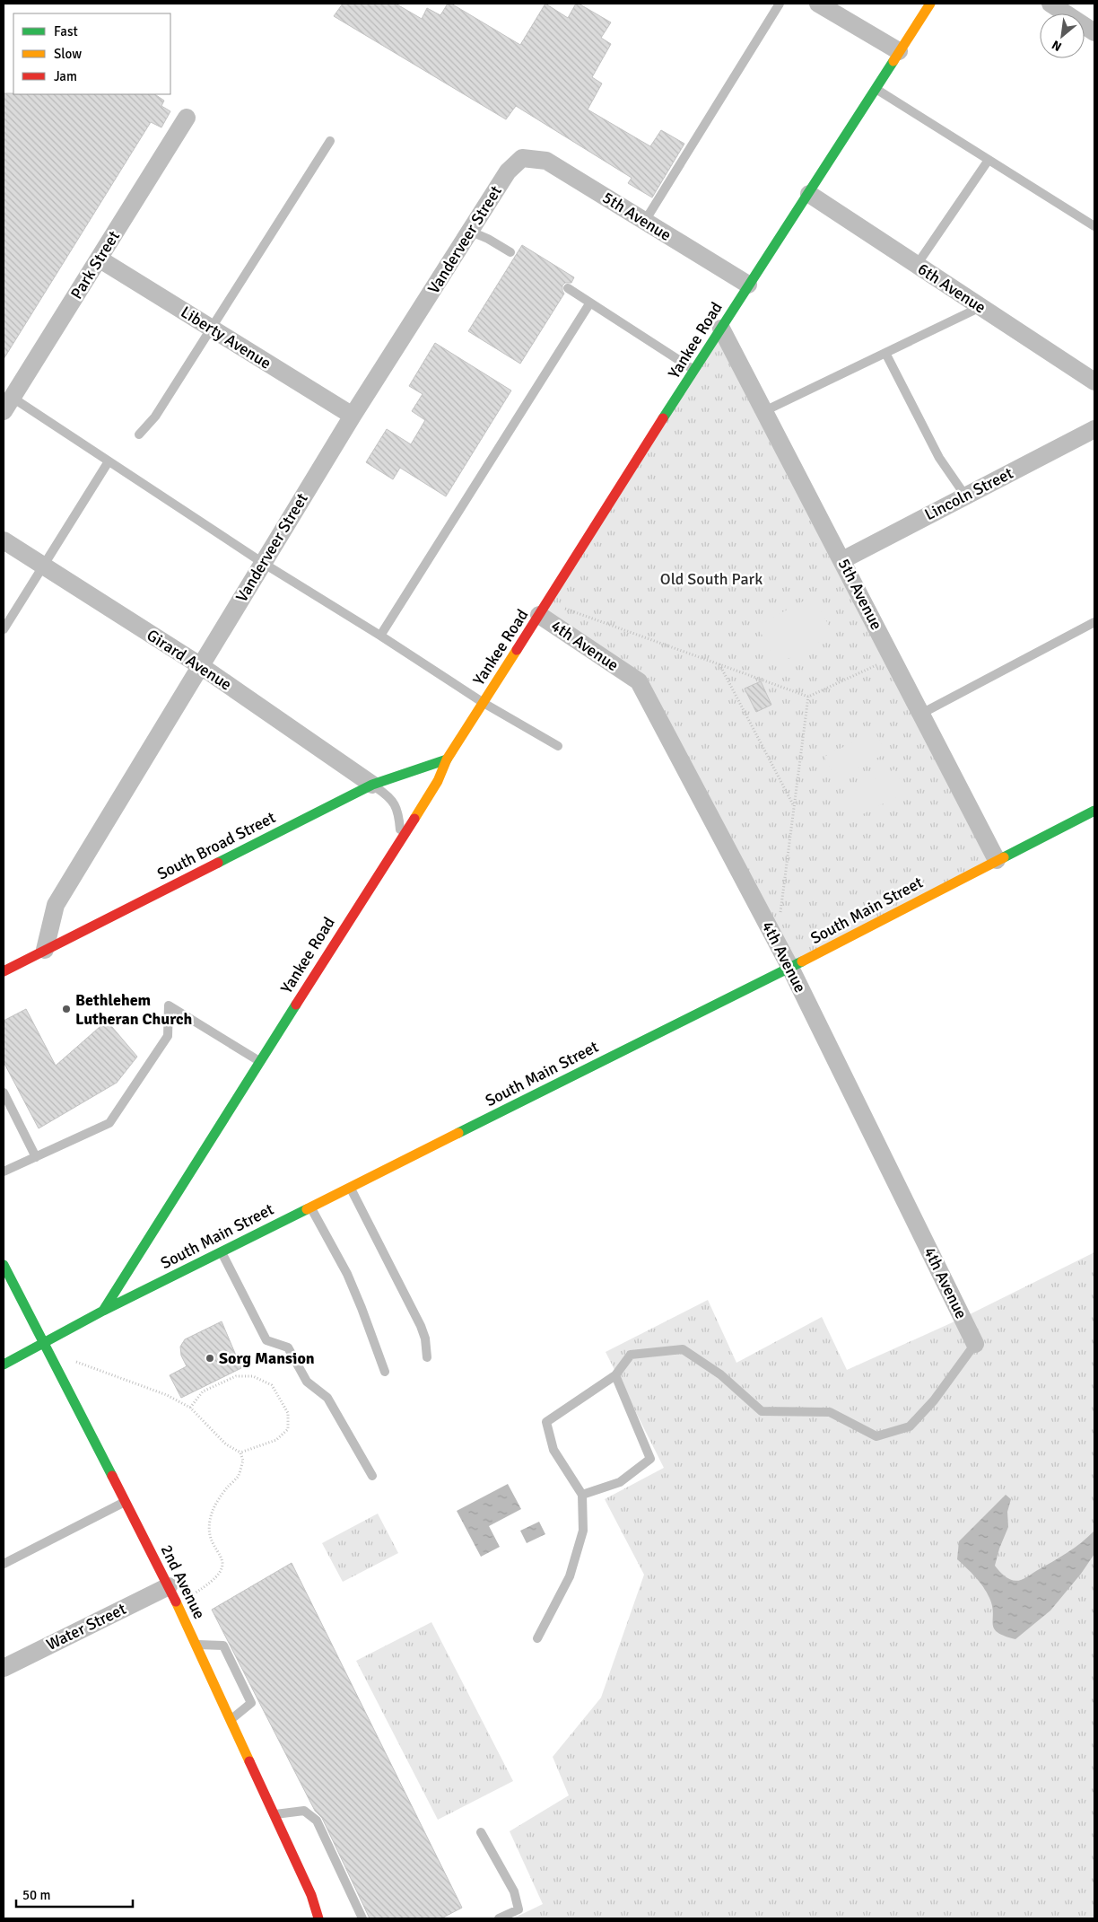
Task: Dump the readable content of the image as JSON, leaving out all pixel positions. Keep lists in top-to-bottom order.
{
  "streets": {
    "street": [
      "5th Avenue",
      "Vanderveer Street",
      "Park Street",
      "6th Avenue",
      "Liberty Avenue",
      "Yankee Road",
      "Lincoln Street",
      "4th Avenue",
      "Girard Avenue",
      "South Broad Street",
      "South Main Street",
      "2nd Avenue",
      "Water Street"
    ]
  },
  "crossings": [
    ["5th Avenue", "Vanderveer Street"],
    ["5th Avenue", "Yankee Road"],
    ["5th Avenue", "Lincoln Street"],
    ["5th Avenue", "South Main Street"],
    ["Vanderveer Street", "Liberty Avenue"],
    ["Vanderveer Street", "Girard Avenue"],
    ["Vanderveer Street", "South Broad Street"],
    ["Park Street", "Liberty Avenue"],
    ["6th Avenue", "Yankee Road"],
    ["Yankee Road", "4th Avenue"],
    ["Yankee Road", "South Broad Street"],
    ["Yankee Road", "South Main Street"],
    ["4th Avenue", "South Main Street"],
    ["Girard Avenue", "South Broad Street"],
    ["South Main Street", "2nd Avenue"],
    ["2nd Avenue", "Water Street"]
  ],
  "parks": ["Old South Park"],
  "places": ["Bethlehem Lutheran Church", "Sorg Mansion"],
  "legend": ["Fast", "Slow", "Jam"],
  "scale_bar": "50 m",
  "north": "bottom left"
}
